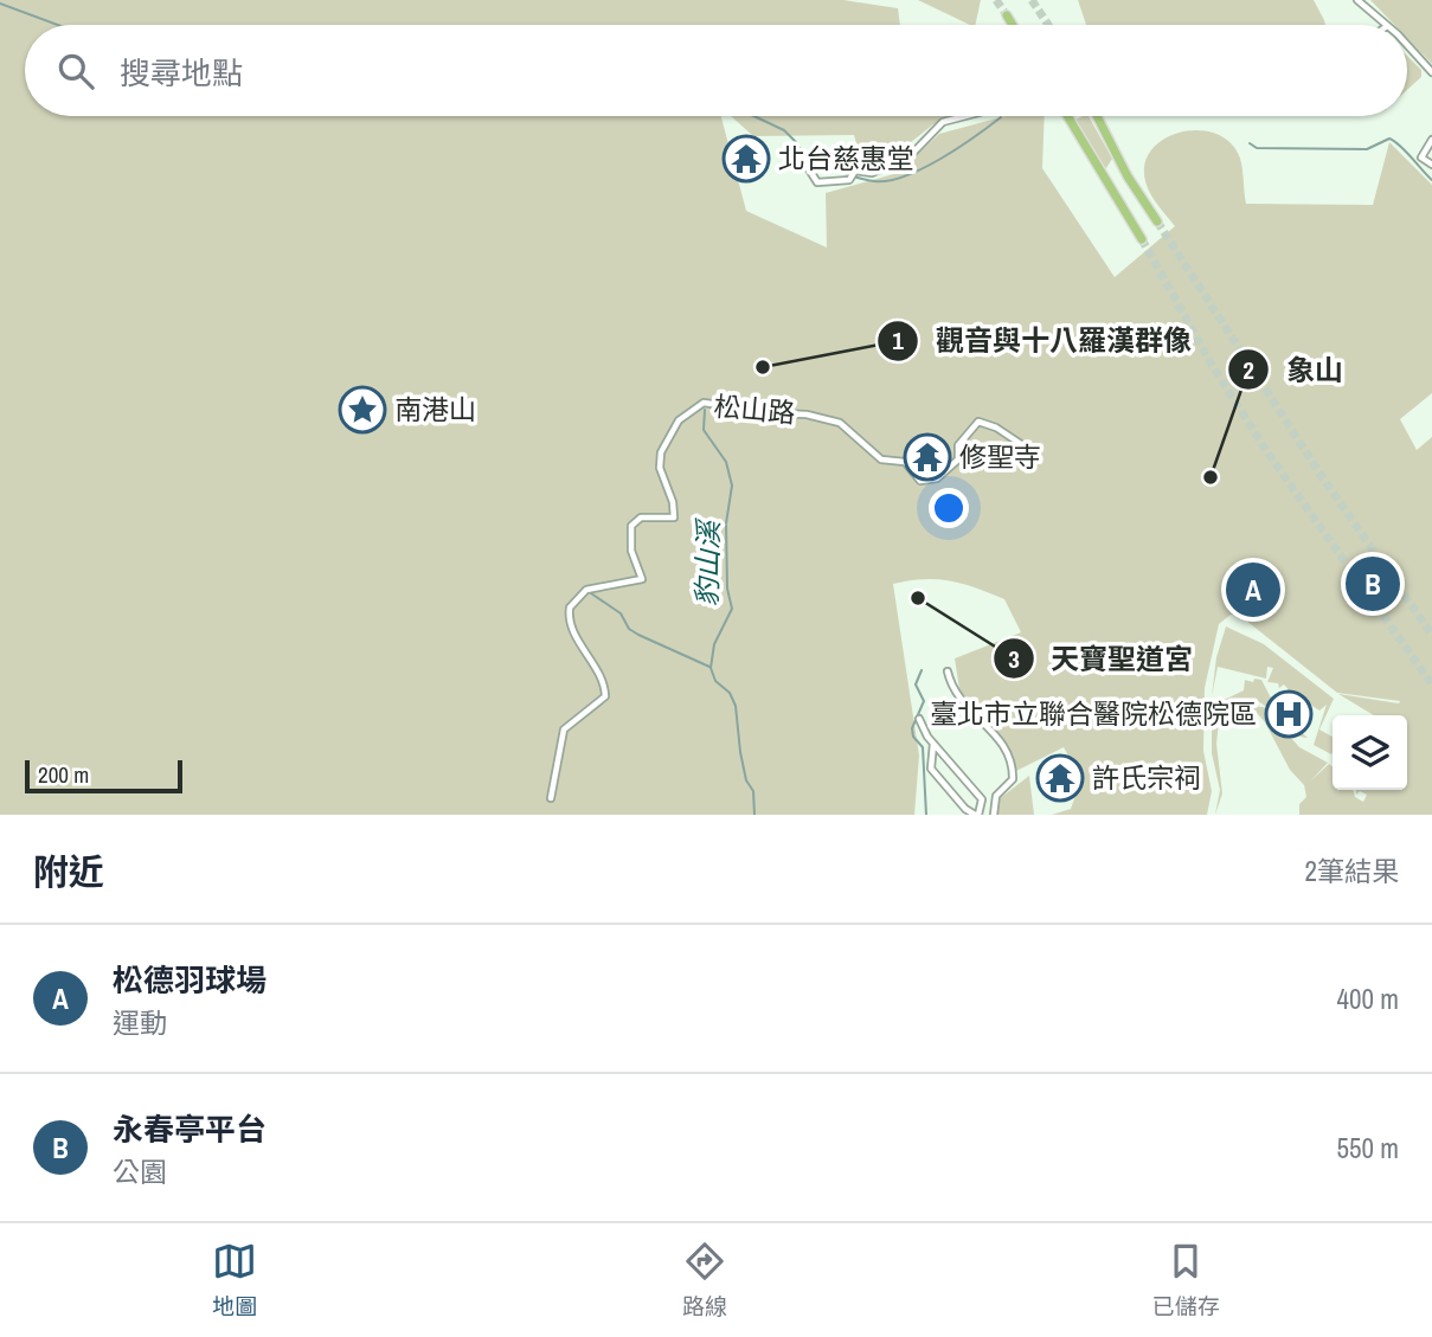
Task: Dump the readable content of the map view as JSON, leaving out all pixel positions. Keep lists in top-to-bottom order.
{
  "streets": {
    "street": ["松山路"]
  },
  "water": ["豹山溪"],
  "places": {
    "temple": ["北台慈惠堂", "修聖寺", "許氏宗祠"],
    "other": ["觀音與十八羅漢群像", "象山", "天寶聖道宮"],
    "place": ["南港山"],
    "hospital": ["臺北市立聯合醫院松德院區"]
  },
  "scale_bar": "200 m",
  "page": {
    "search": "搜尋地點",
    "pins": ["B", "A"],
    "scale": "200 m",
    "heading": ["附近", "2筆結果"],
    "list": [
      {
        "mark": "A",
        "name": "松德羽球場",
        "note": "運動",
        "value": "400 m"
      },
      {
        "mark": "B",
        "name": "永春亭平台",
        "note": "公園",
        "value": "550 m"
      }
    ],
    "nav": ["地圖", "路線", "已儲存"]
  }
}
